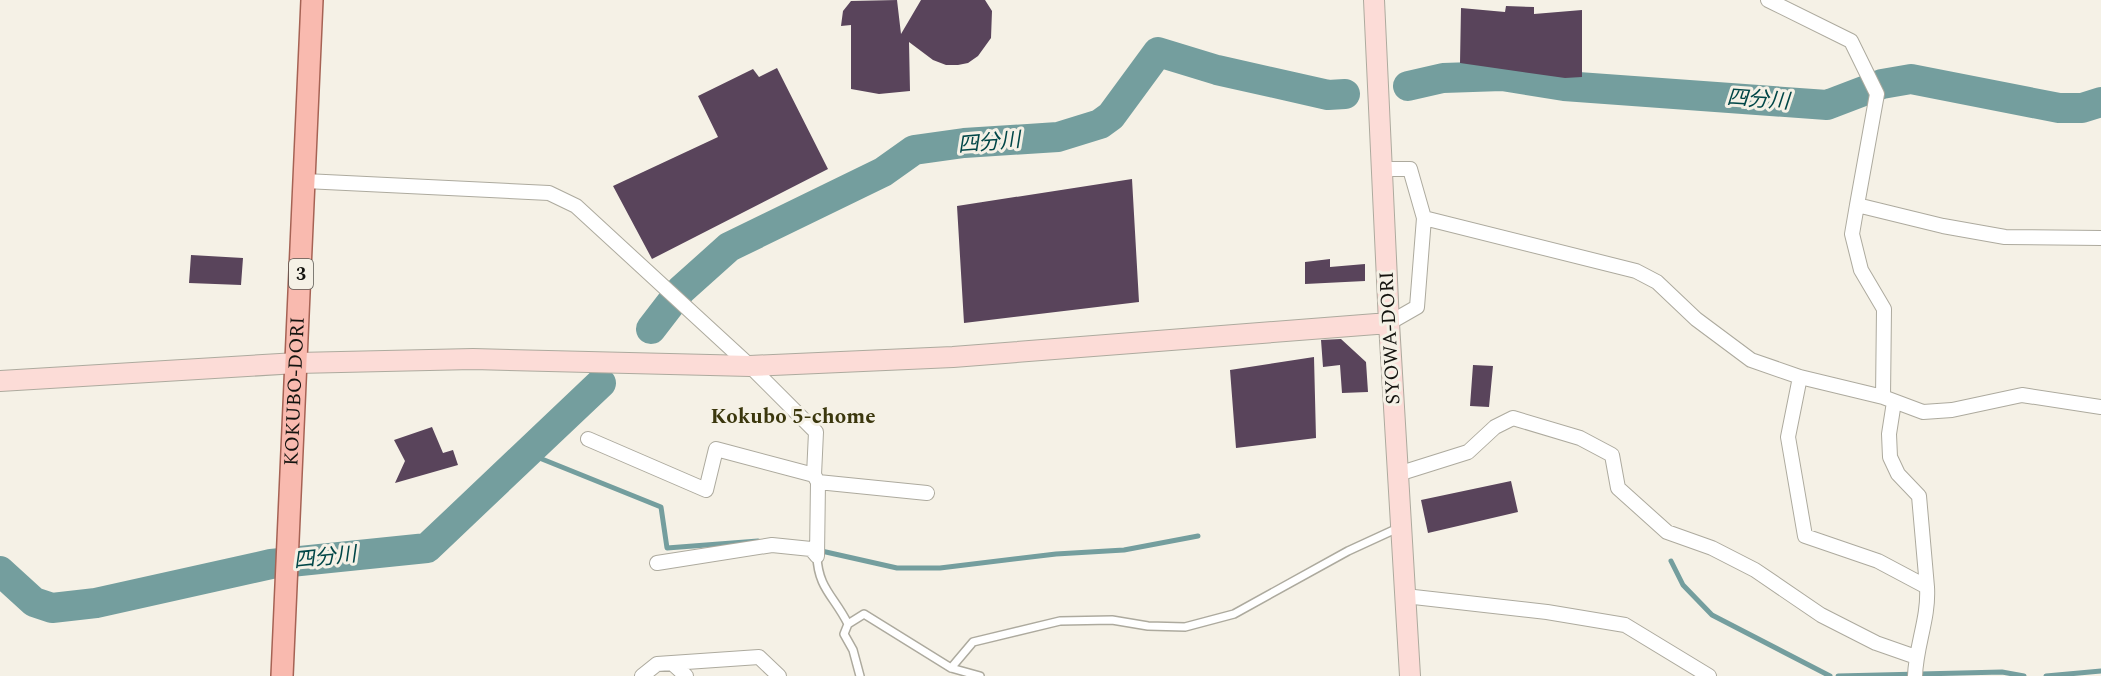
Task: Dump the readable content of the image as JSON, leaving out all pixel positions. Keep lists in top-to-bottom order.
{
  "streets": {
    "main road": ["3", "KOKUBO-DORI"],
    "street": ["SYOWA-DORI"]
  },
  "districts": ["Kokubo 5-chome"],
  "water": ["四分川"]
}
